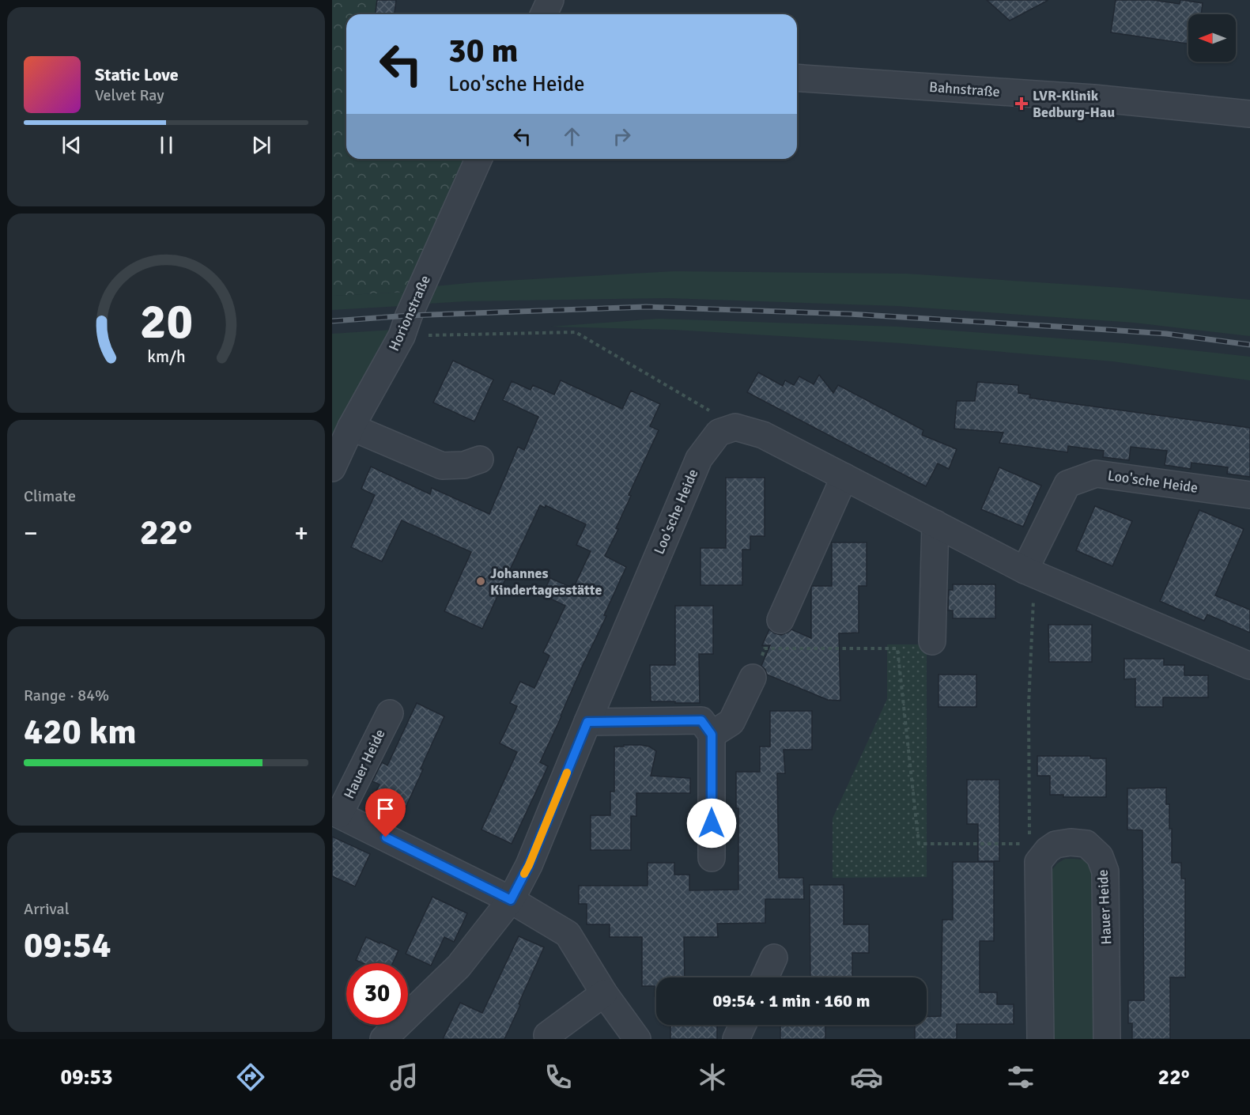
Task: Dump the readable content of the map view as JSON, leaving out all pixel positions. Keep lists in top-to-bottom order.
{
  "streets": {
    "street": [
      "Bahnstraße",
      "Horionstraße",
      "Loo'sche Heide",
      "Hauer Heide"
    ]
  },
  "crossings": [
    ["Loo'sche Heide", "Hauer Heide"]
  ],
  "places": {
    "health": ["LVR-Klinik Bedburg-Hau"],
    "other": ["Johannes Kindertagesstätte"]
  },
  "north": "left",
  "page": {
    "turn": ["30 m", "Loo'sche Heide"],
    "song": ["Static Love", "Velvet Ray"],
    "tile": [
      "Climate",
      ["Range · 84%", "420 km"],
      ["Arrival", "09:54"]
    ],
    "heat": ["−", "22°", "+"],
    "limit": "30",
    "trip": "09:54 · 1 min · 160 m",
    "tabs": ["09:53", "22°"],
    "gauge": ["20", "km/h"]
  }
}
